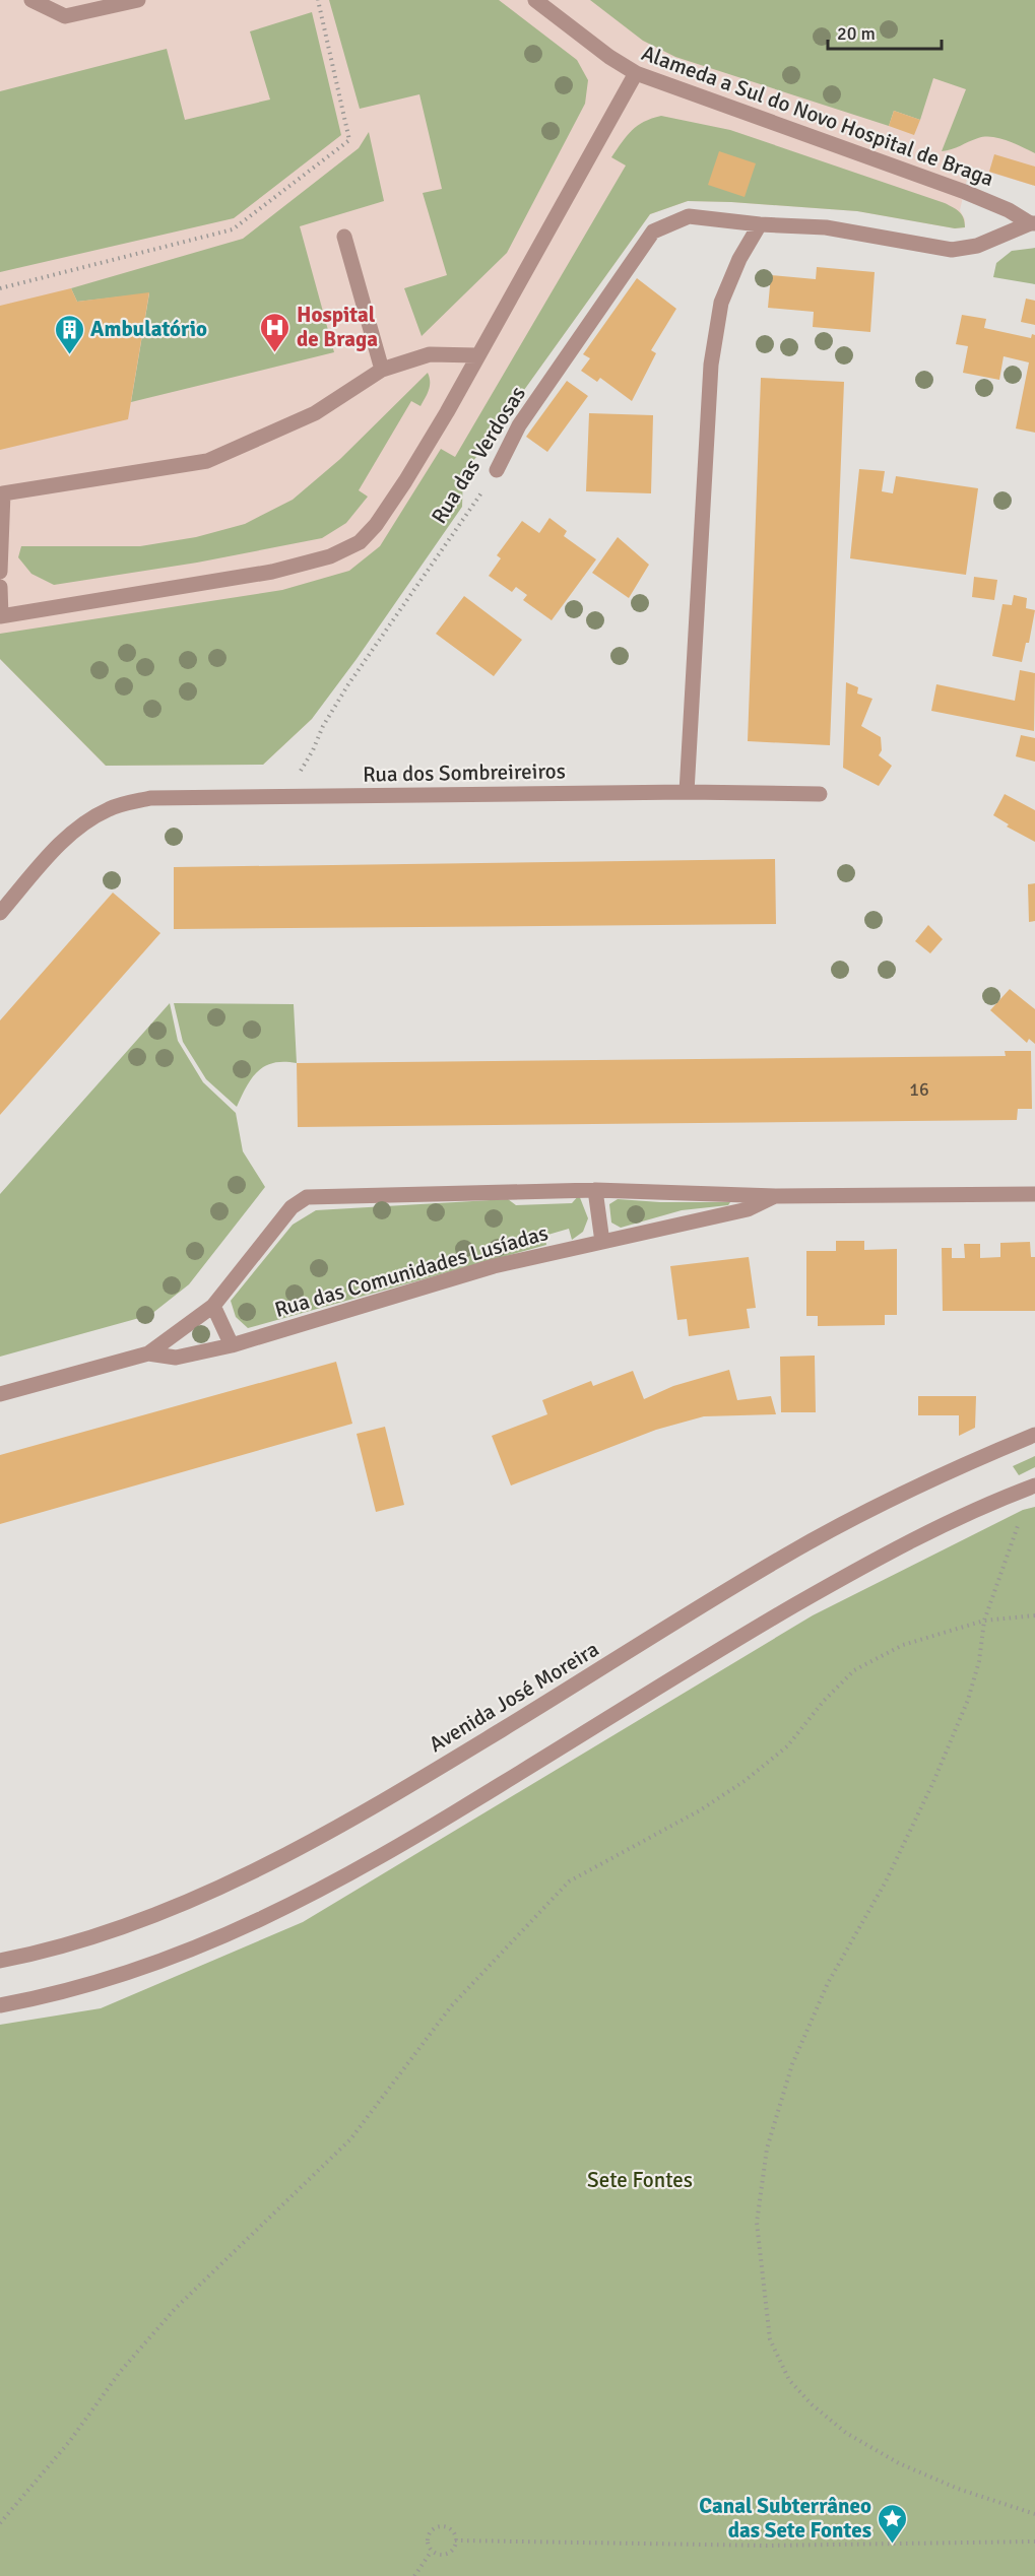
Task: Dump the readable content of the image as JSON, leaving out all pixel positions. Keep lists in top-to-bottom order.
{
  "streets": {
    "street": [
      "Alameda a Sul do Novo Hospital de Braga",
      "Rua das Verdosas",
      "Rua dos Sombreireiros",
      "Rua das Comunidades Lusíadas",
      "Avenida José Moreira"
    ]
  },
  "crossings": [
    ["Alameda a Sul do Novo Hospital de Braga", "Rua das Verdosas"],
    ["Rua das Verdosas", "Rua dos Sombreireiros"]
  ],
  "parks": ["Sete Fontes"],
  "places": {
    "hospital": ["Hospital de Braga"],
    "building": ["Ambulatório"],
    "place": ["Canal Subterrâneo das Sete Fontes"]
  },
  "house_numbers": ["16"],
  "scale_bar": "20 m"
}
